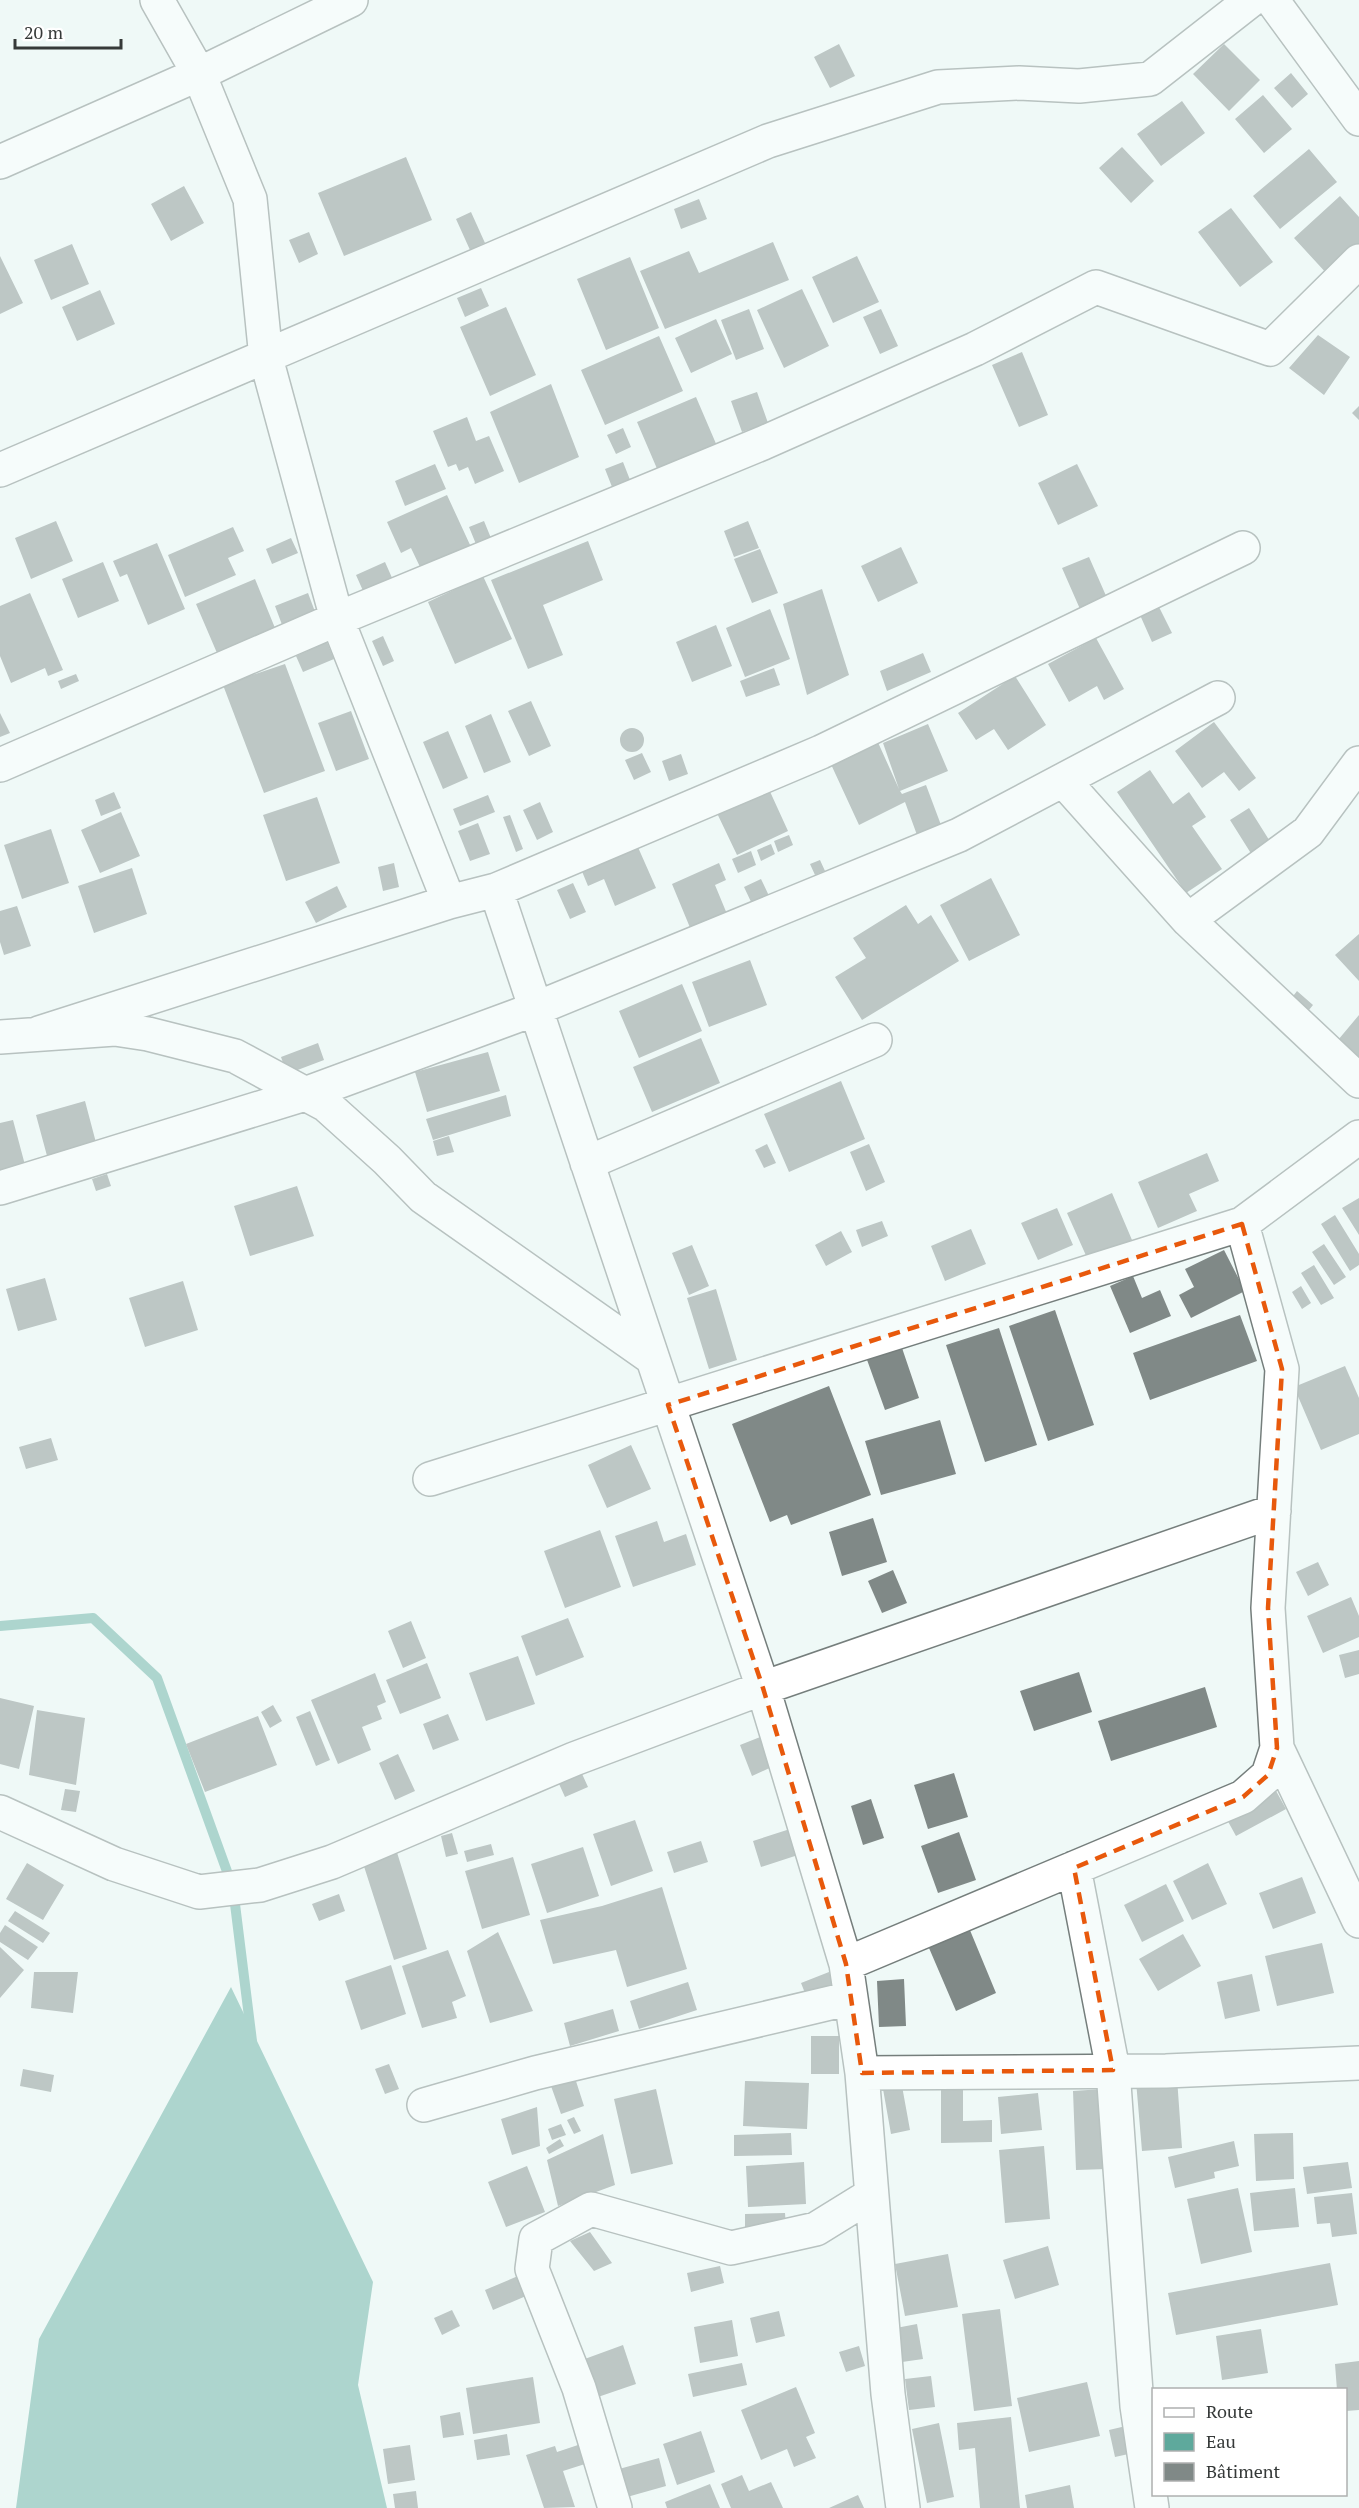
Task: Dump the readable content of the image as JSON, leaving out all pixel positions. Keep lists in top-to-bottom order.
{
  "legend": ["Route", "Eau", "Bâtiment"],
  "scale_bar": "20 m"
}
